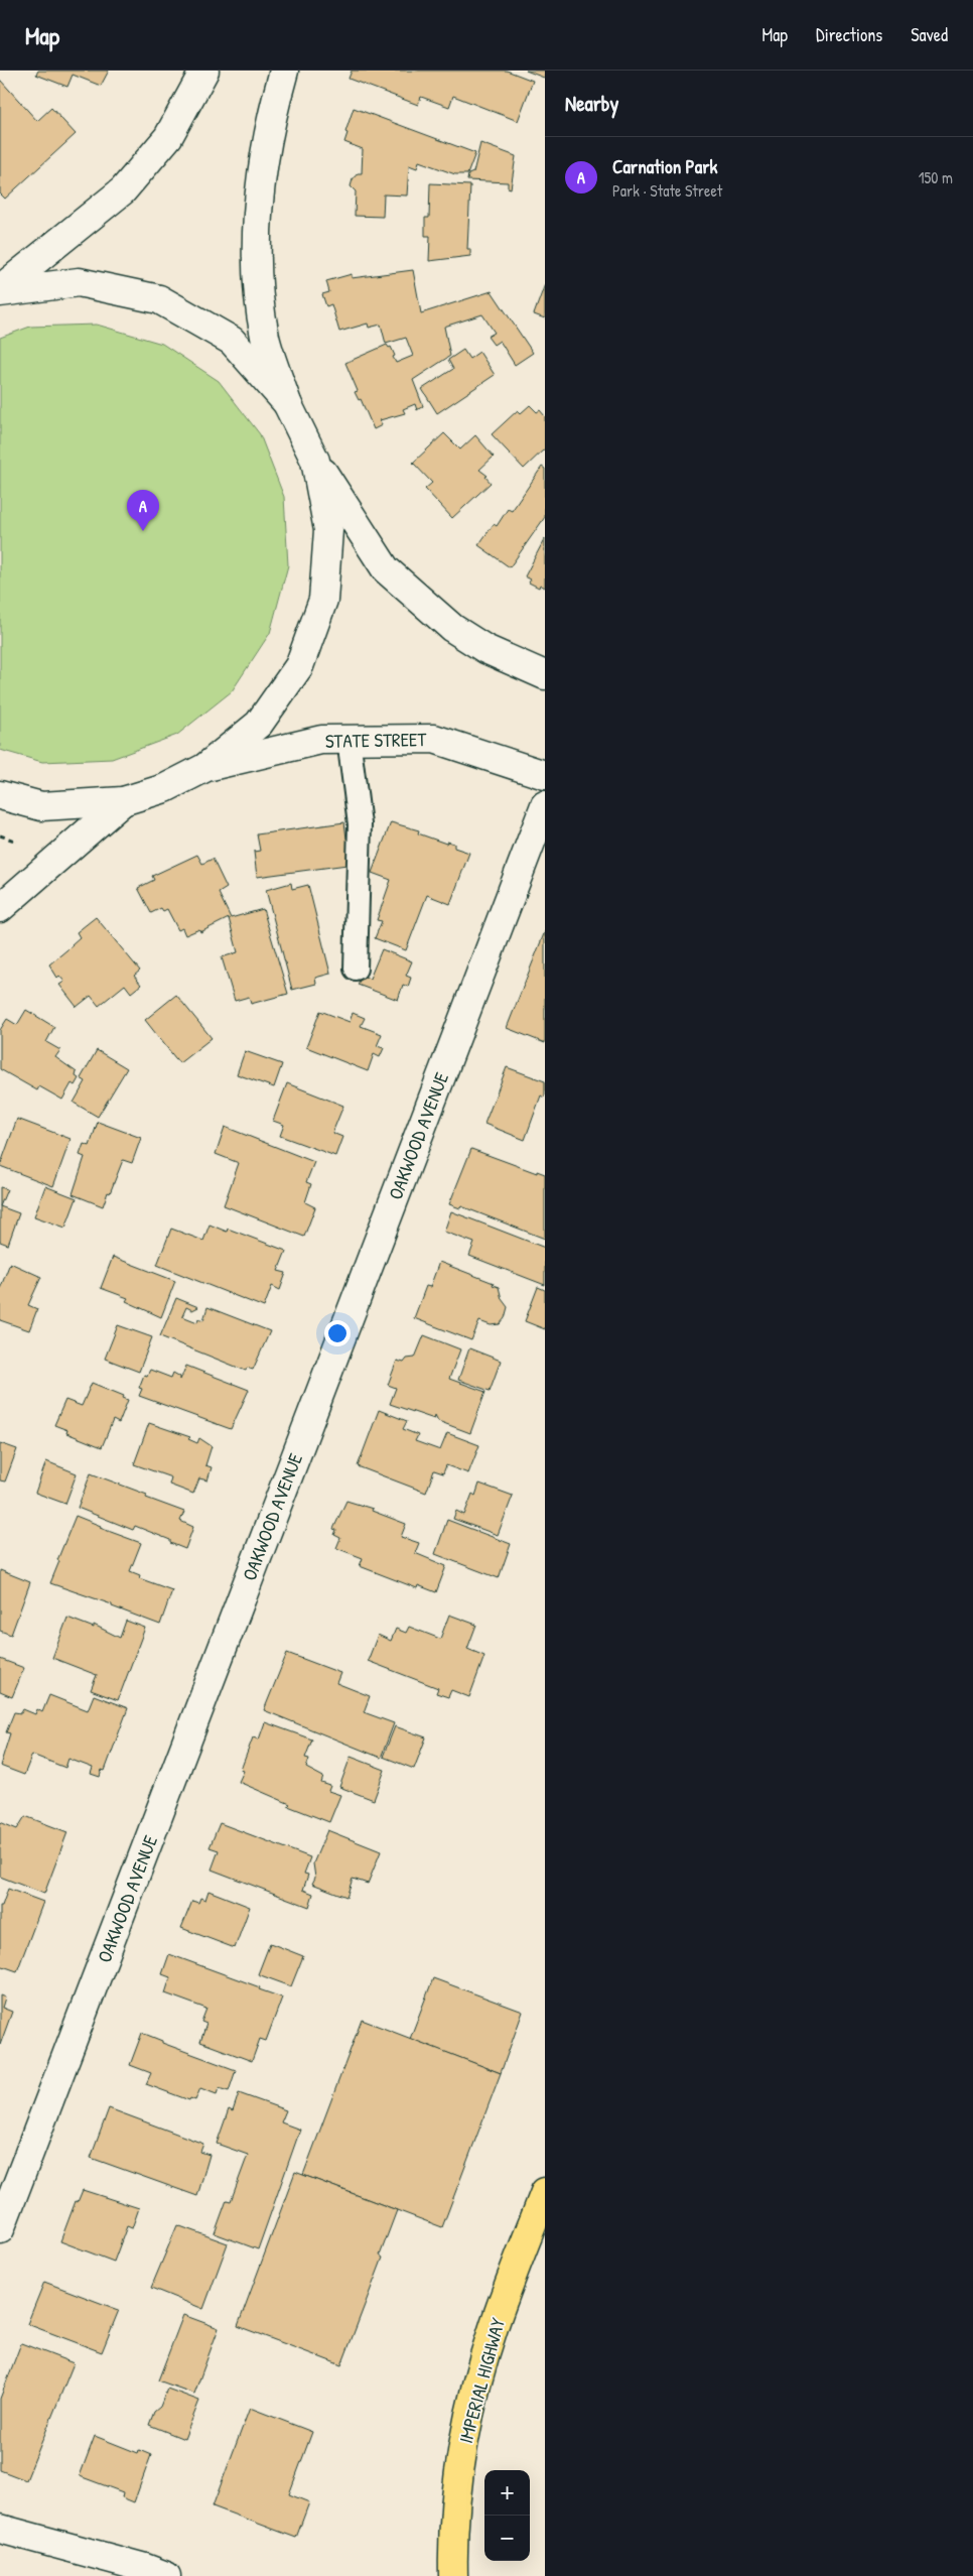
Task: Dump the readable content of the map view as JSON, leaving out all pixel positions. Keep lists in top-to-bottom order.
{
  "streets": {
    "main road": ["IMPERIAL HIGHWAY"],
    "street": ["STATE STREET", "OAKWOOD AVENUE"]
  },
  "page": {
    "header": "Map",
    "nav": ["Map", "Directions", "Saved"],
    "heading": "Nearby",
    "list": [
      {
        "mark": "A",
        "name": "Carnation Park",
        "note": "Park · State Street",
        "value": "150 m"
      }
    ],
    "pins": "A",
    "map_buttons": ["+", "−"]
  }
}
